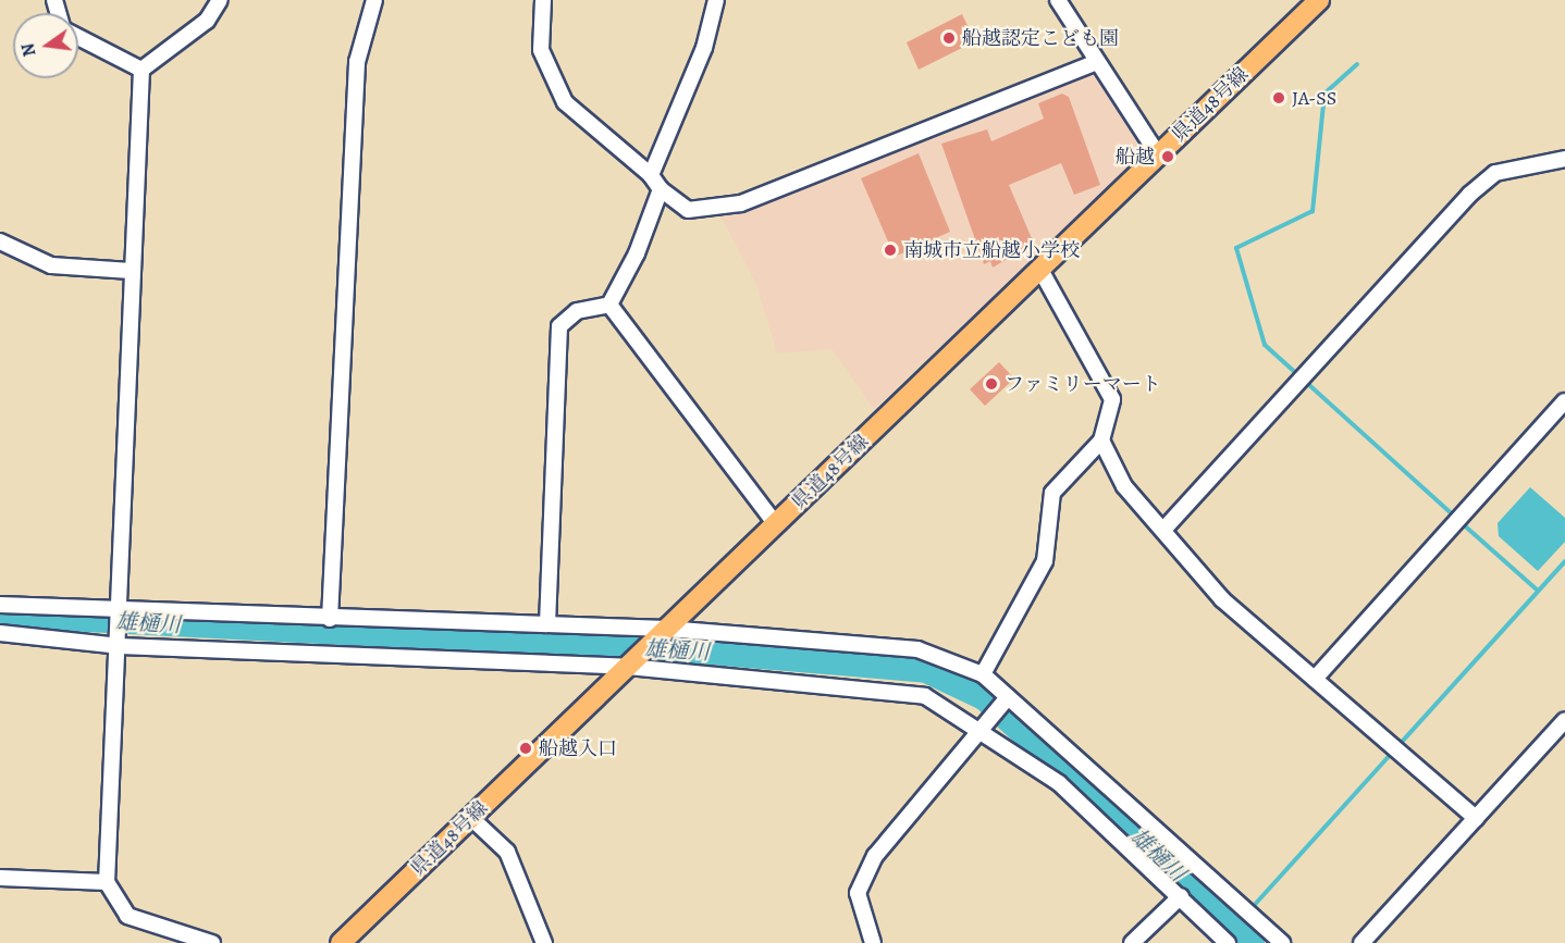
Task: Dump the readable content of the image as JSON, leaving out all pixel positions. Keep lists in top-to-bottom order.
{
  "streets": {
    "main road": ["県道48号線"]
  },
  "water": ["雄樋川"],
  "places": [
    "船越認定こども園",
    "JA-SS",
    "船越",
    "南城市立船越小学校",
    "ファミリーマート",
    "船越入口"
  ],
  "north": "left"
}
